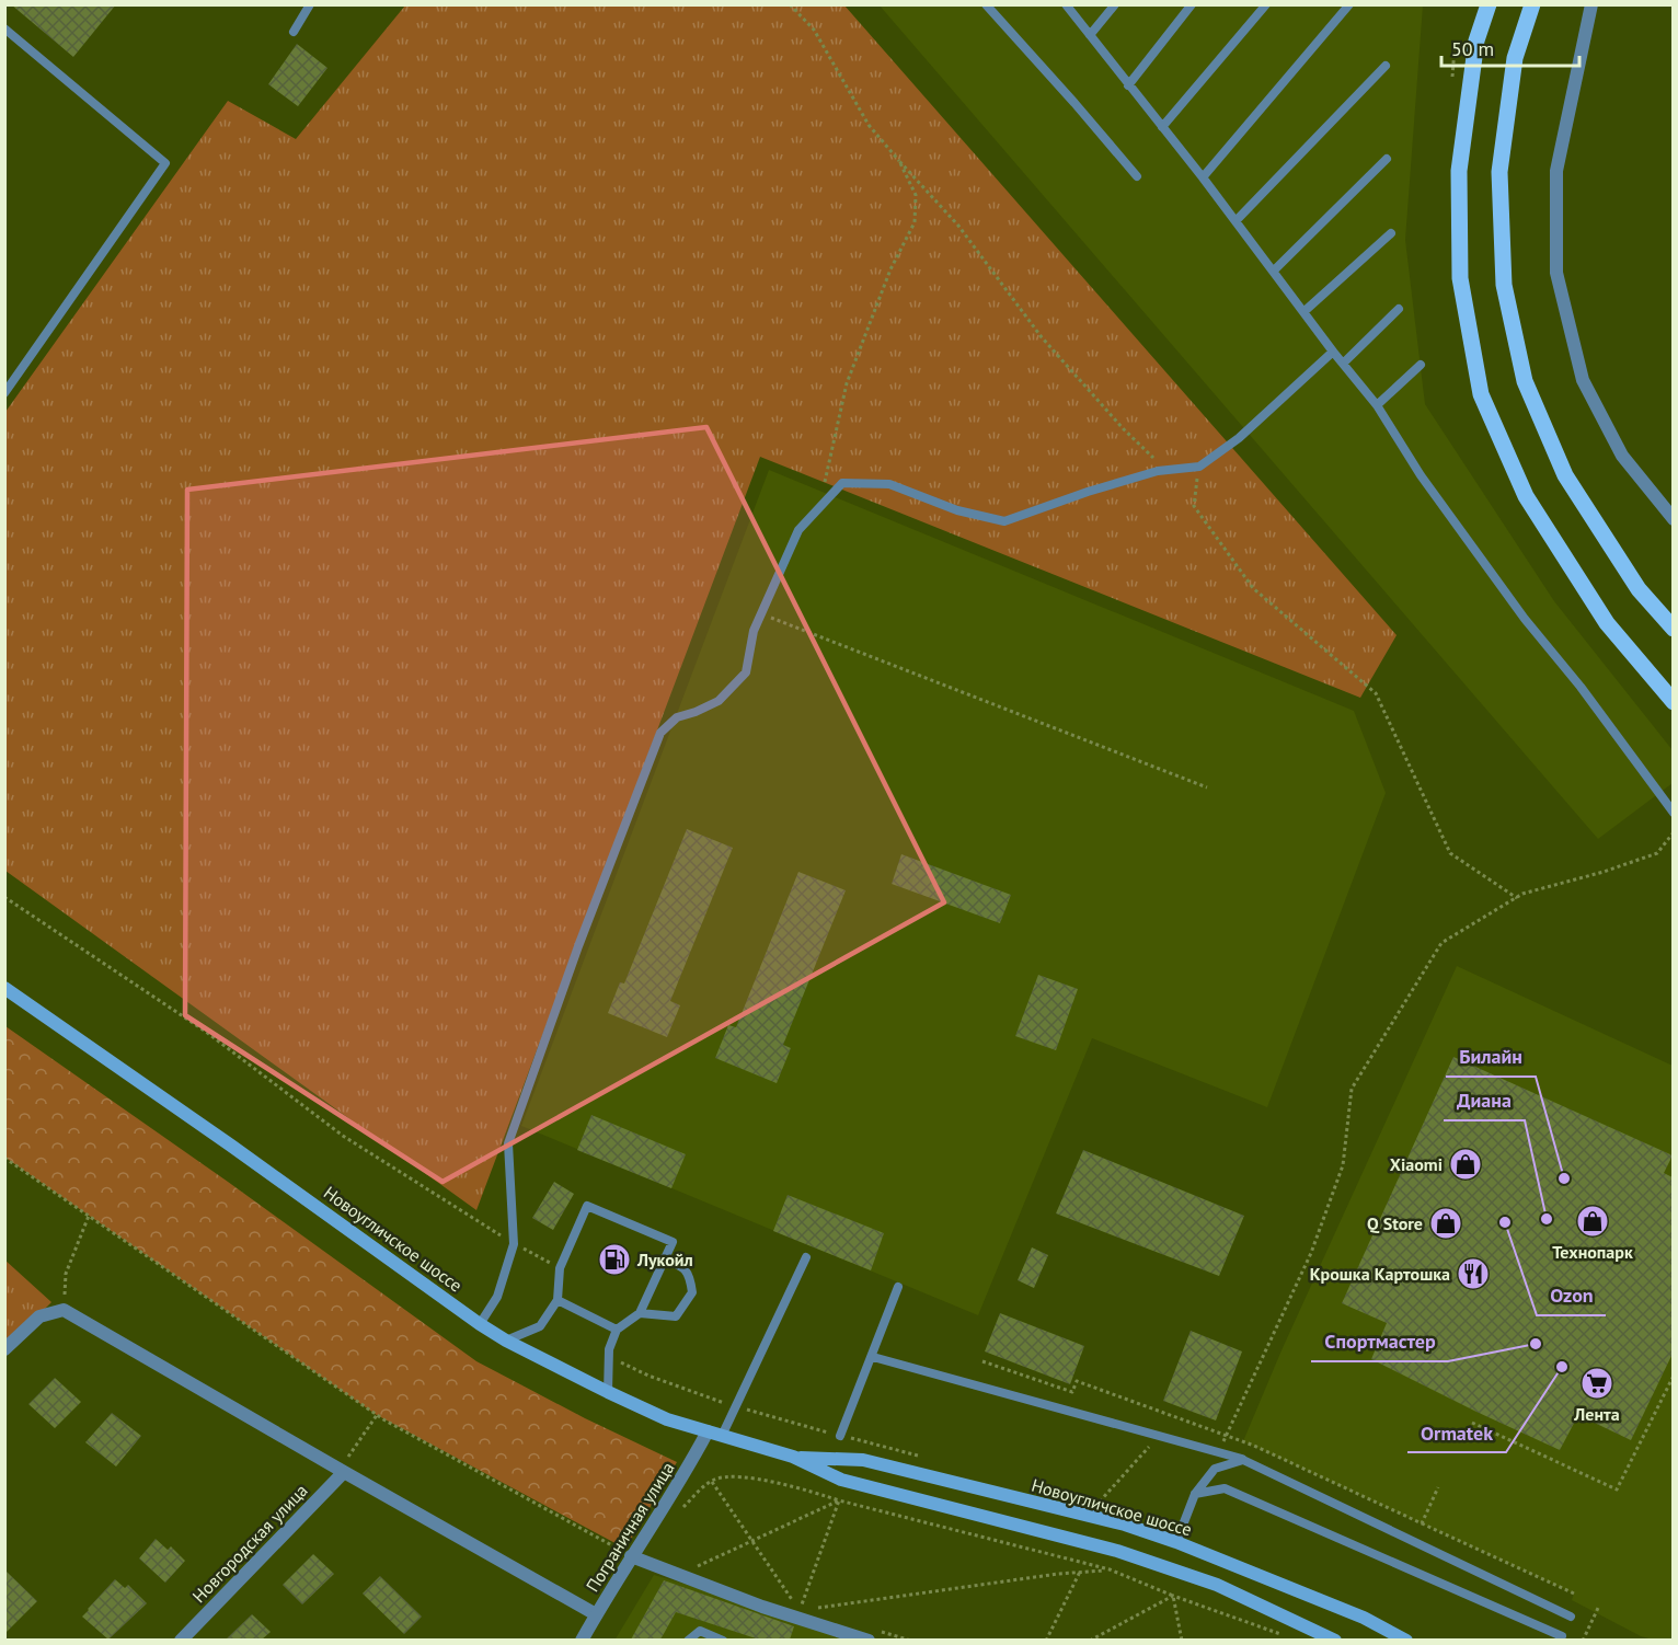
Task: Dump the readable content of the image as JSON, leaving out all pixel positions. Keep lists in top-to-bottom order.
{
  "streets": {
    "main road": ["Новоугличское шоссе"],
    "street": ["Пограничная улица", "Новгородская улица"]
  },
  "crossings": [
    ["Новоугличское шоссе", "Пограничная улица"]
  ],
  "places": {
    "shop": ["Xiaomi", "Технопарк", "Q Store"],
    "other": [
      "Билайн",
      "Диана",
      "Ozon",
      "Спортмастер",
      "Ormatek"
    ],
    "fuel station": ["Лукойл"],
    "restaurant": ["Крошка Картошка"],
    "supermarket": ["Лента"]
  },
  "scale_bar": "50 m"
}
